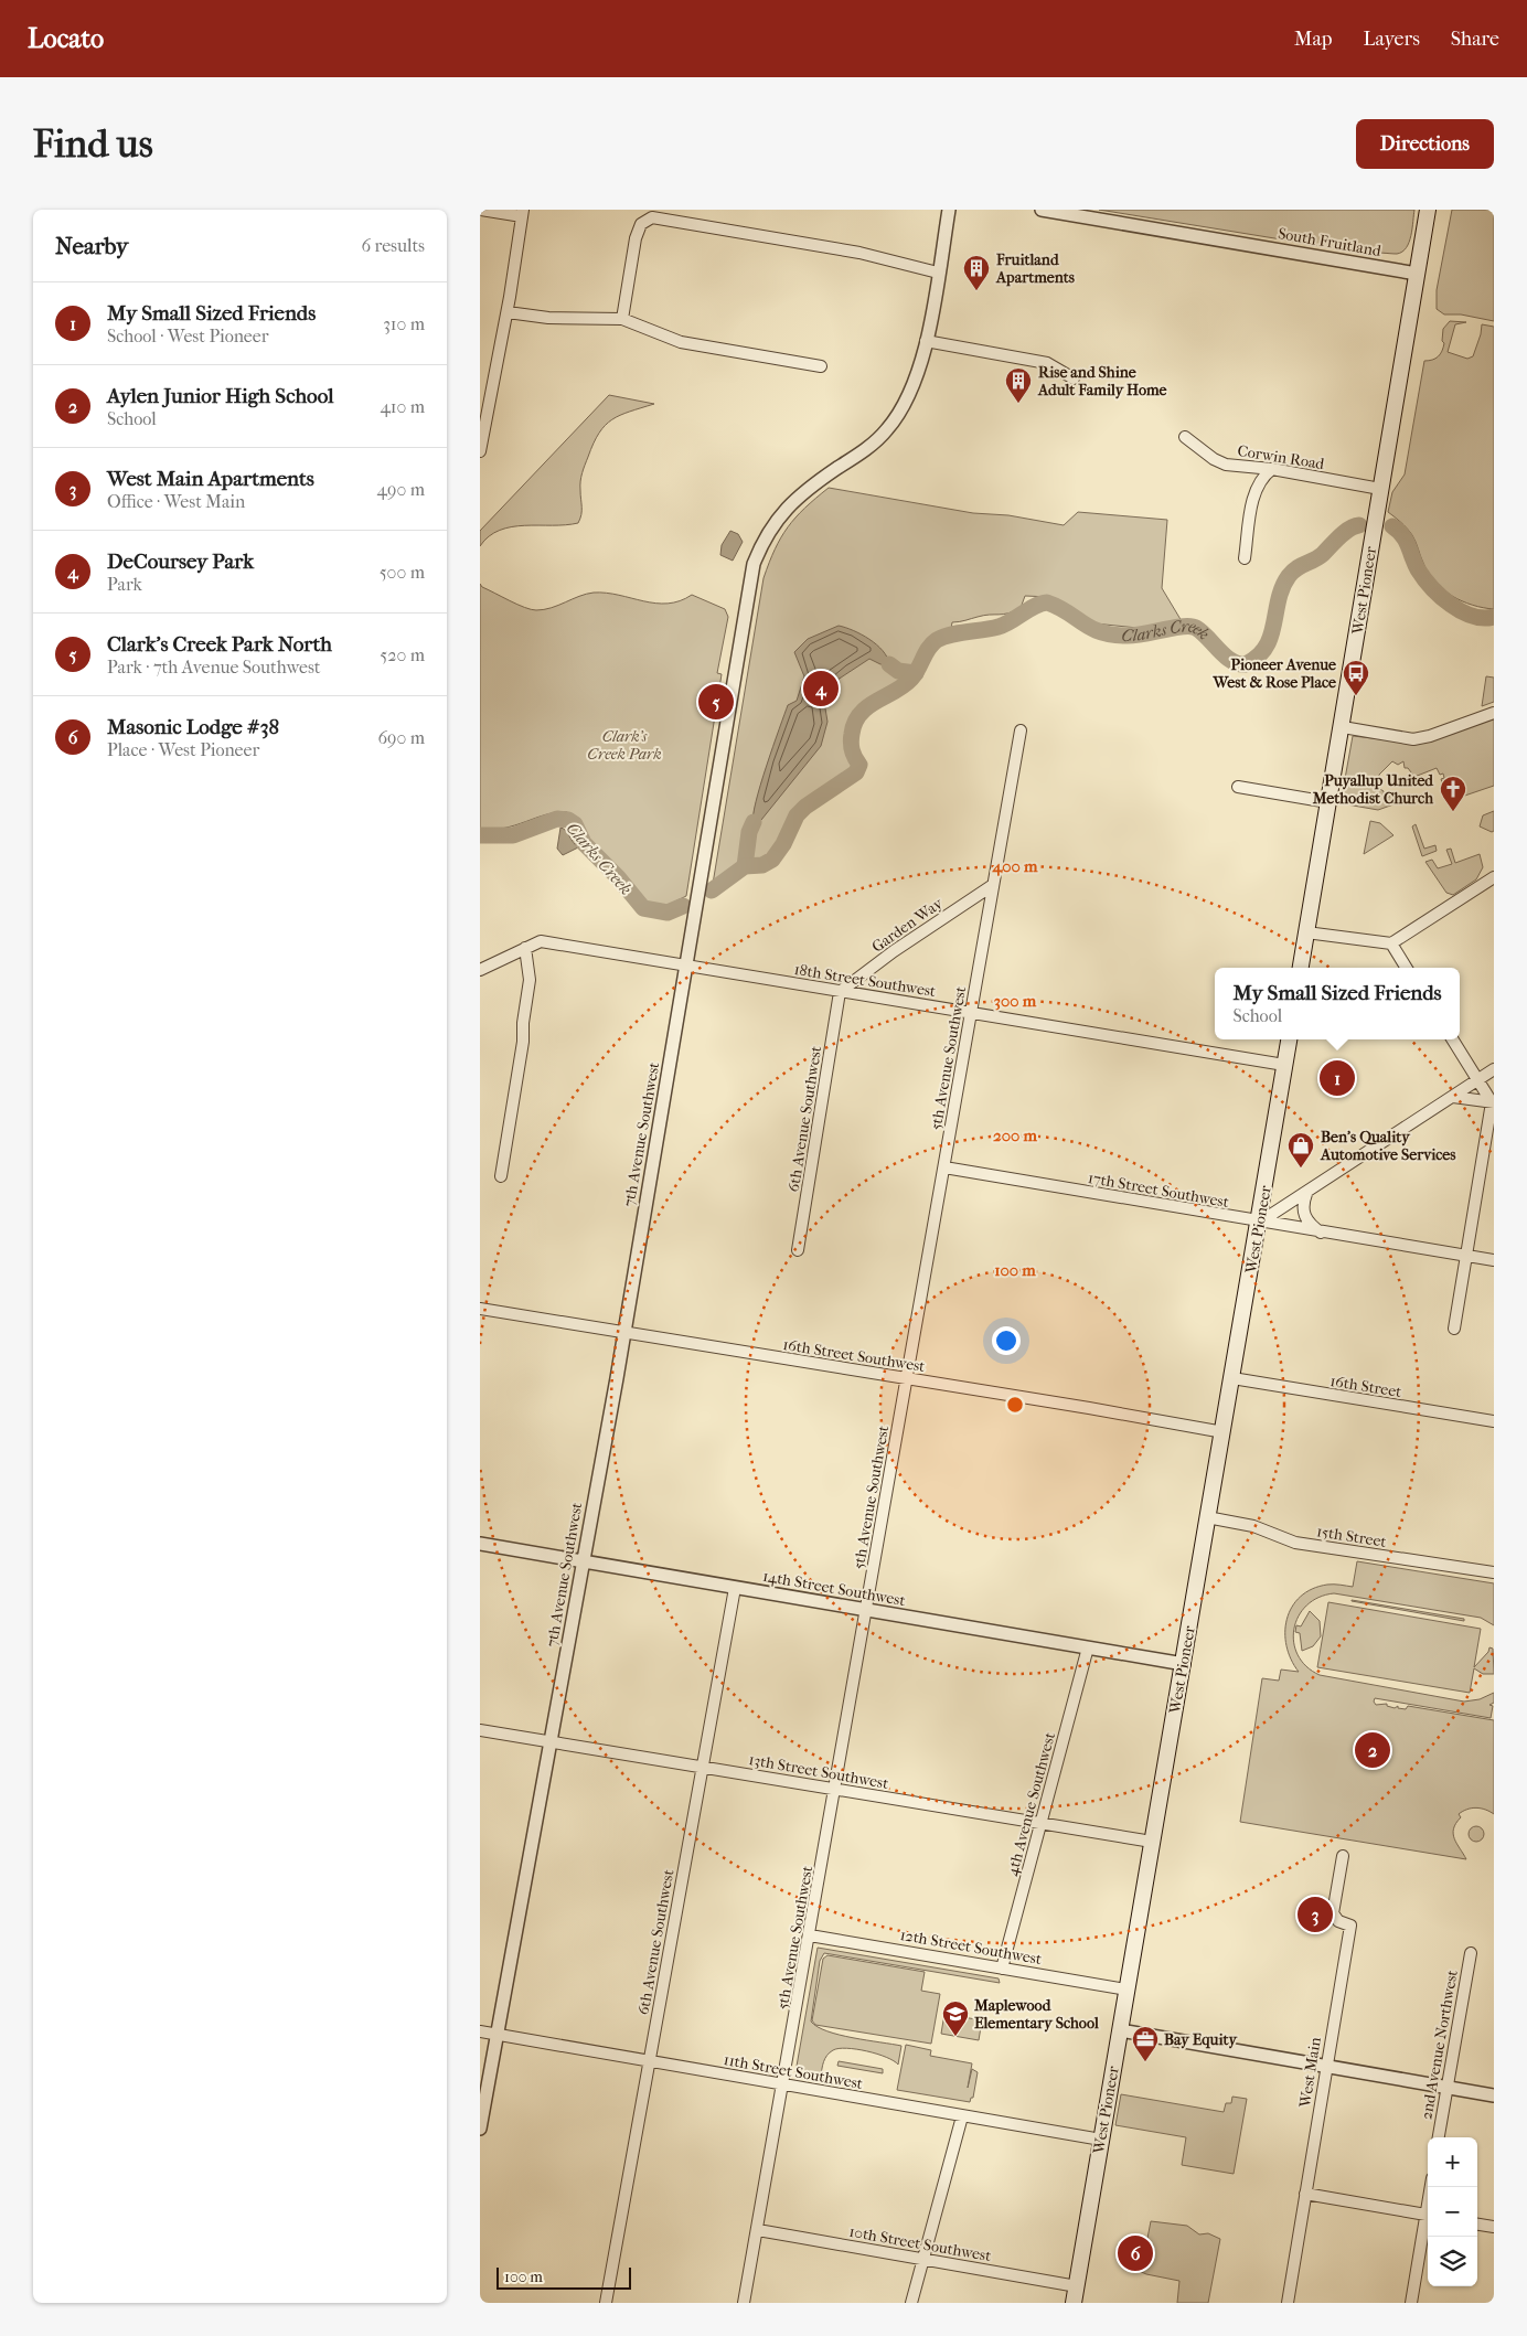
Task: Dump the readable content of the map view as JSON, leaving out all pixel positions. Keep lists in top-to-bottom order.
{
  "streets": {
    "main road": ["West Pioneer"],
    "street": [
      "South Fruitland",
      "Corwin Road",
      "Garden Way",
      "18th Street Southwest",
      "5th Avenue Southwest",
      "6th Avenue Southwest",
      "7th Avenue Southwest",
      "17th Street Southwest",
      "16th Street Southwest",
      "16th Street",
      "15th Street",
      "14th Street Southwest",
      "13th Street Southwest",
      "4th Avenue Southwest",
      "12th Street Southwest",
      "2nd Avenue Northwest",
      "11th Street Southwest",
      "West Main",
      "10th Street Southwest"
    ]
  },
  "crossings": [
    ["South Fruitland", "West Pioneer"],
    ["Corwin Road", "West Pioneer"],
    ["West Pioneer", "18th Street Southwest"],
    ["West Pioneer", "17th Street Southwest"],
    ["West Pioneer", "16th Street Southwest"],
    ["West Pioneer", "16th Street"],
    ["West Pioneer", "15th Street"],
    ["West Pioneer", "14th Street Southwest"],
    ["West Pioneer", "13th Street Southwest"],
    ["West Pioneer", "12th Street Southwest"],
    ["West Pioneer", "11th Street Southwest"],
    ["West Pioneer", "10th Street Southwest"],
    ["Garden Way", "18th Street Southwest"],
    ["Garden Way", "5th Avenue Southwest"],
    ["Garden Way", "6th Avenue Southwest"],
    ["18th Street Southwest", "5th Avenue Southwest"],
    ["18th Street Southwest", "6th Avenue Southwest"],
    ["18th Street Southwest", "7th Avenue Southwest"],
    ["5th Avenue Southwest", "17th Street Southwest"],
    ["5th Avenue Southwest", "16th Street Southwest"],
    ["5th Avenue Southwest", "14th Street Southwest"],
    ["5th Avenue Southwest", "13th Street Southwest"],
    ["5th Avenue Southwest", "12th Street Southwest"],
    ["5th Avenue Southwest", "11th Street Southwest"],
    ["5th Avenue Southwest", "10th Street Southwest"],
    ["6th Avenue Southwest", "14th Street Southwest"],
    ["6th Avenue Southwest", "13th Street Southwest"],
    ["6th Avenue Southwest", "11th Street Southwest"],
    ["7th Avenue Southwest", "16th Street Southwest"],
    ["7th Avenue Southwest", "14th Street Southwest"],
    ["7th Avenue Southwest", "13th Street Southwest"],
    ["7th Avenue Southwest", "11th Street Southwest"],
    ["14th Street Southwest", "4th Avenue Southwest"],
    ["13th Street Southwest", "4th Avenue Southwest"],
    ["4th Avenue Southwest", "12th Street Southwest"]
  ],
  "water": ["Clarks Creek"],
  "parks": ["Clark's Creek Park"],
  "places": {
    "building": ["Fruitland Apartments", "Rise and Shine Adult Family Home"],
    "bus stop": ["Pioneer Avenue West & Rose Place"],
    "church": ["Puyallup United Methodist Church"],
    "shop": ["Ben's Quality Automotive Services"],
    "school or university": ["Maplewood Elementary School"],
    "office": ["Bay Equity"]
  },
  "scale_bar": "100 m",
  "page": {
    "header": "Locato",
    "nav": ["Map", "Layers", "Share"],
    "buttons": "Directions",
    "title": "Find us",
    "heading": ["Nearby", "6 results"],
    "list": [
      {
        "mark": "1",
        "name": "My Small Sized Friends",
        "note": "School · West Pioneer",
        "value": "310 m"
      },
      {
        "mark": "2",
        "name": "Aylen Junior High School",
        "note": "School",
        "value": "410 m"
      },
      {
        "mark": "3",
        "name": "West Main Apartments",
        "note": "Office · West Main",
        "value": "490 m"
      },
      {
        "mark": "4",
        "name": "DeCoursey Park",
        "note": "Park",
        "value": "500 m"
      },
      {
        "mark": "5",
        "name": "Clark's Creek Park North",
        "note": "Park · 7th Avenue Southwest",
        "value": "520 m"
      },
      {
        "mark": "6",
        "name": "Masonic Lodge #38",
        "note": "Place · West Pioneer",
        "value": "690 m"
      }
    ],
    "pins": [
      "4",
      "5",
      "1",
      "2",
      "3",
      "6"
    ],
    "popup": ["My Small Sized Friends", "School"],
    "map_buttons": ["+", "−"],
    "scale": "100 m"
  },
  "rings": [
    "400 m",
    "300 m",
    "200 m",
    "100 m"
  ]
}
